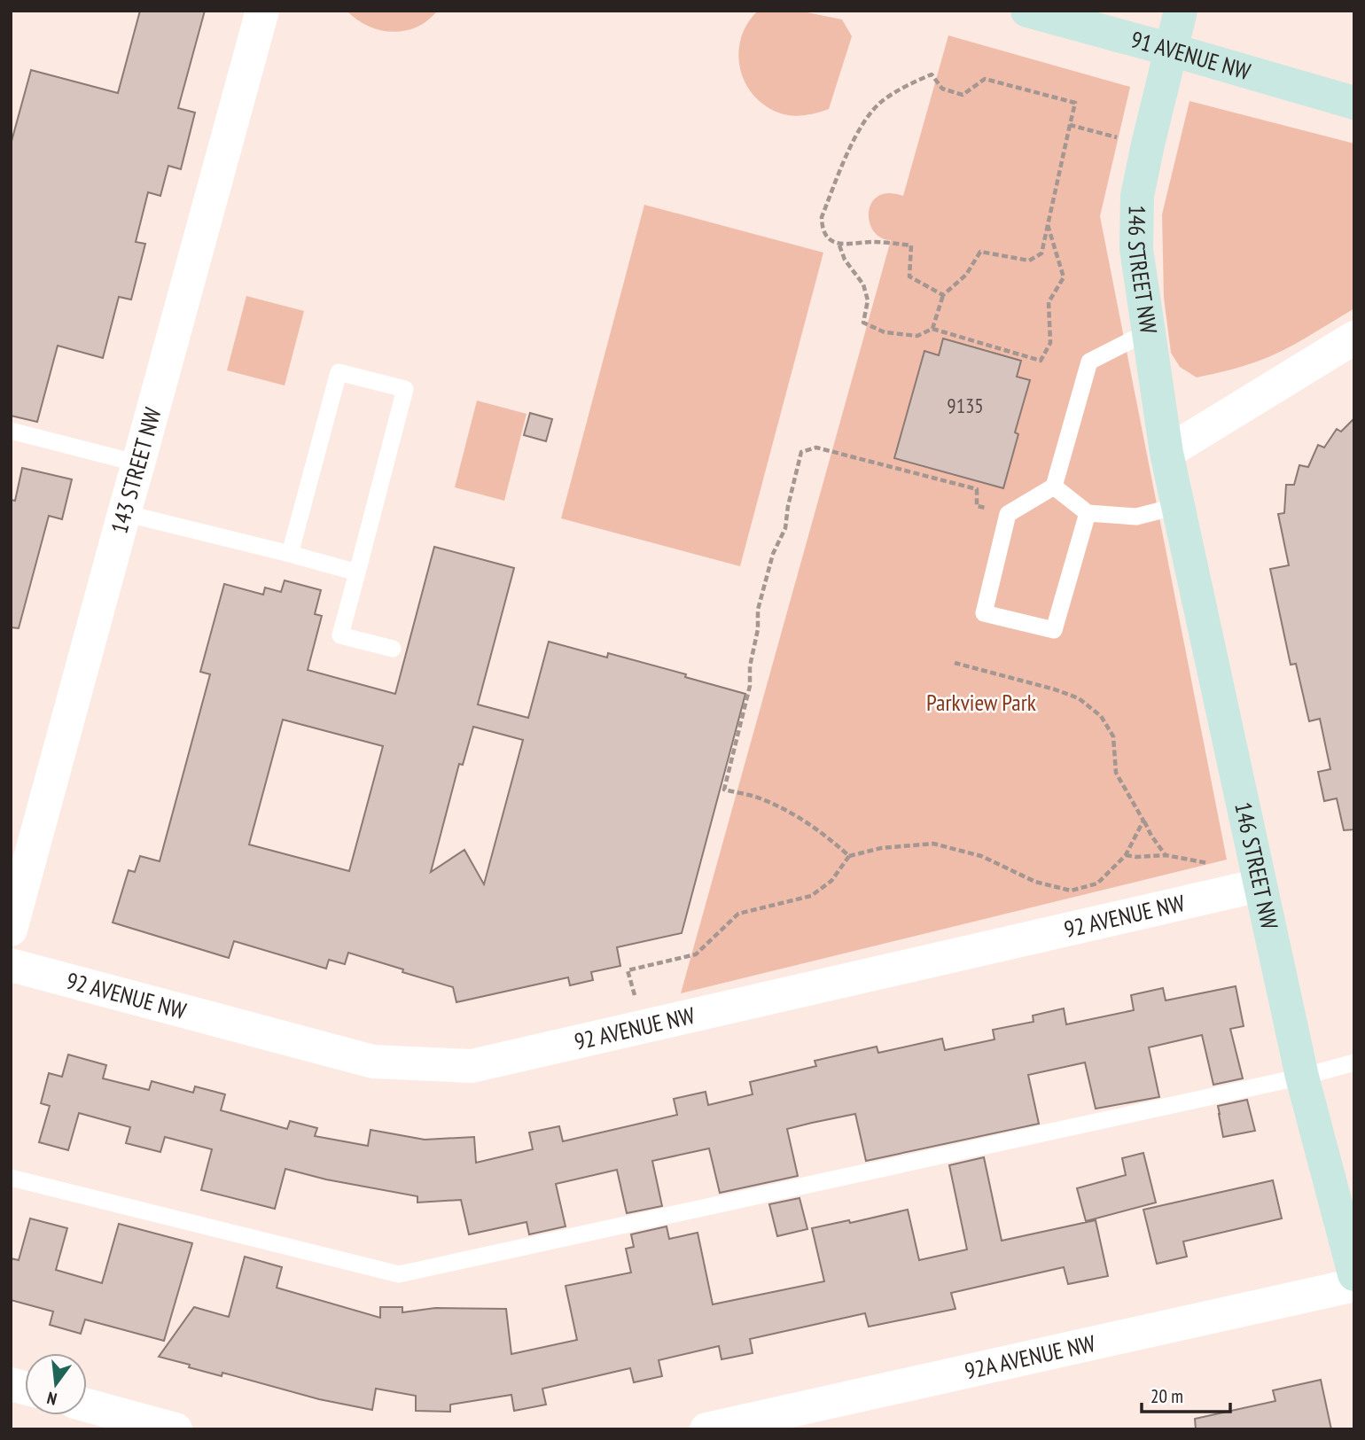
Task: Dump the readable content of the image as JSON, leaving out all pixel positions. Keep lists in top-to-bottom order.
{
  "streets": {
    "street": [
      "91 AVENUE NW",
      "146 STREET NW",
      "143 STREET NW",
      "92 AVENUE NW",
      "92A AVENUE NW"
    ]
  },
  "crossings": [
    ["91 AVENUE NW", "146 STREET NW"],
    ["146 STREET NW", "92 AVENUE NW"]
  ],
  "parks": ["Parkview Park"],
  "house_numbers": ["9135"],
  "scale_bar": "20 m",
  "north": "bottom"
}
